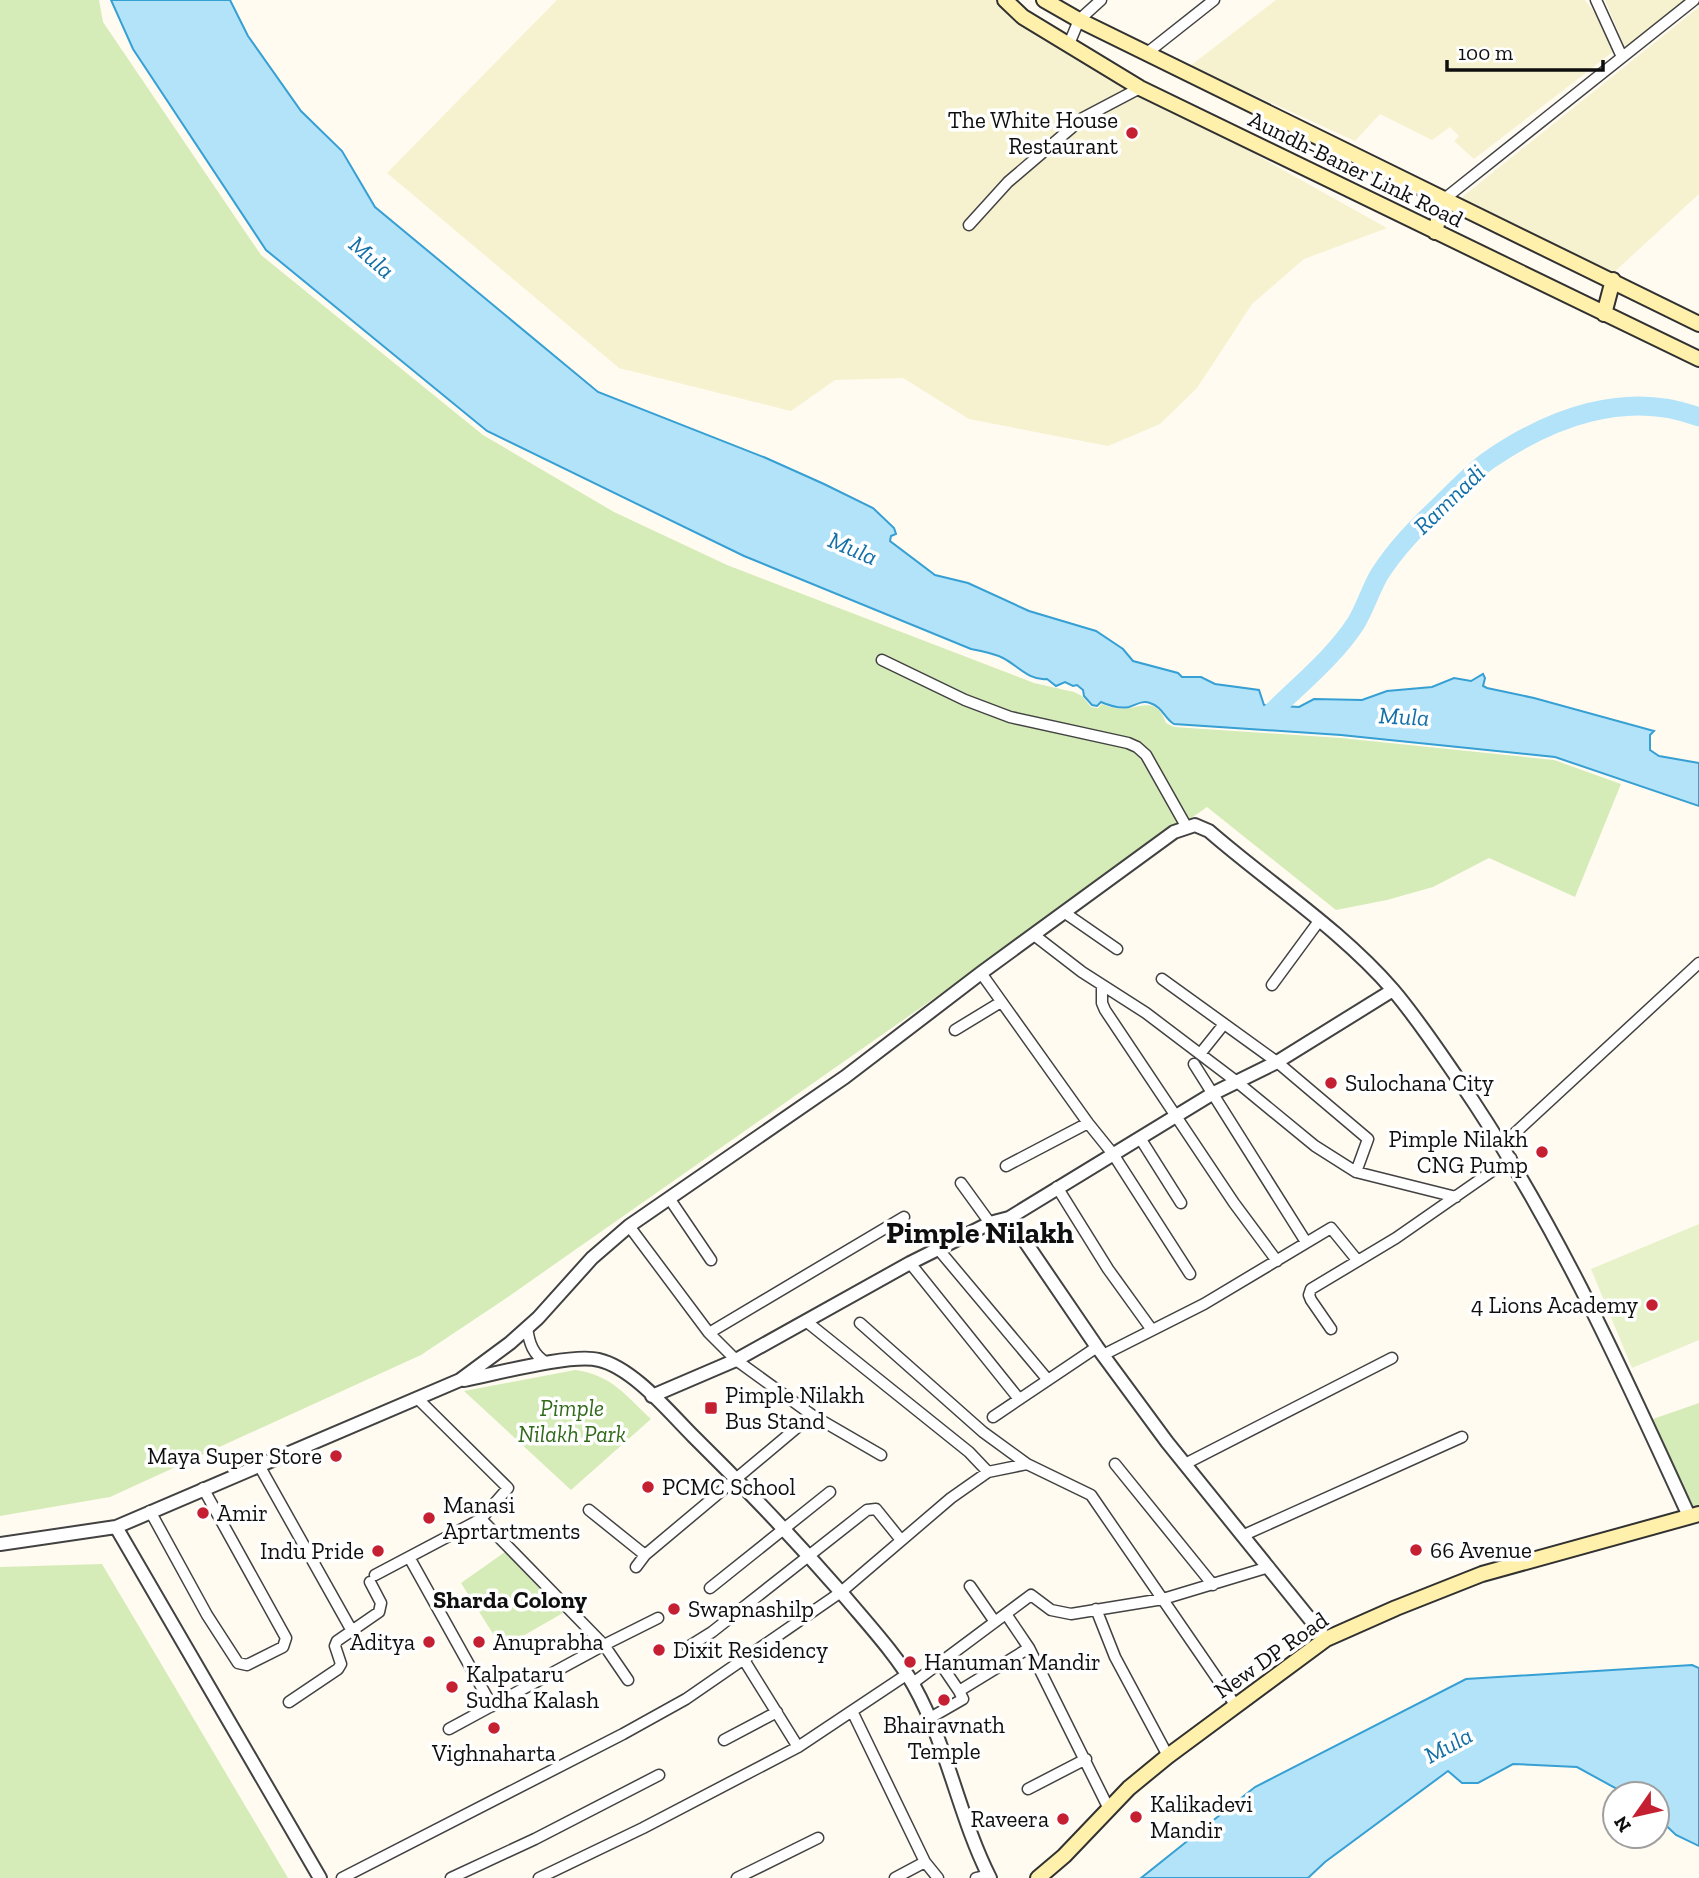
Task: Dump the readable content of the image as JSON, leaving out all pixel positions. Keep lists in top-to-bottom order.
{
  "streets": {
    "main road": ["Aundh-Baner Link Road", "New DP Road"]
  },
  "districts": ["Pimple Nilakh", "Sharda Colony"],
  "water": ["Mula", "Ramnadi"],
  "parks": ["Pimple Nilakh Park"],
  "places": {
    "other": [
      "The White House Restaurant",
      "Sulochana City",
      "Pimple Nilakh CNG Pump",
      "4 Lions Academy",
      "Maya Super Store",
      "PCMC School",
      "Amir",
      "Manasi Aprtartments",
      "66 Avenue",
      "Indu Pride",
      "Swapnashilp",
      "Aditya",
      "Anuprabha",
      "Dixit Residency",
      "Hanuman Mandir",
      "Kalpataru Sudha Kalash",
      "Bhairavnath Temple",
      "Vighnaharta",
      "Kalikadevi Mandir",
      "Raveera"
    ],
    "transit": ["Pimple Nilakh Bus Stand"]
  },
  "scale_bar": "100 m",
  "north": "bottom left"
}
